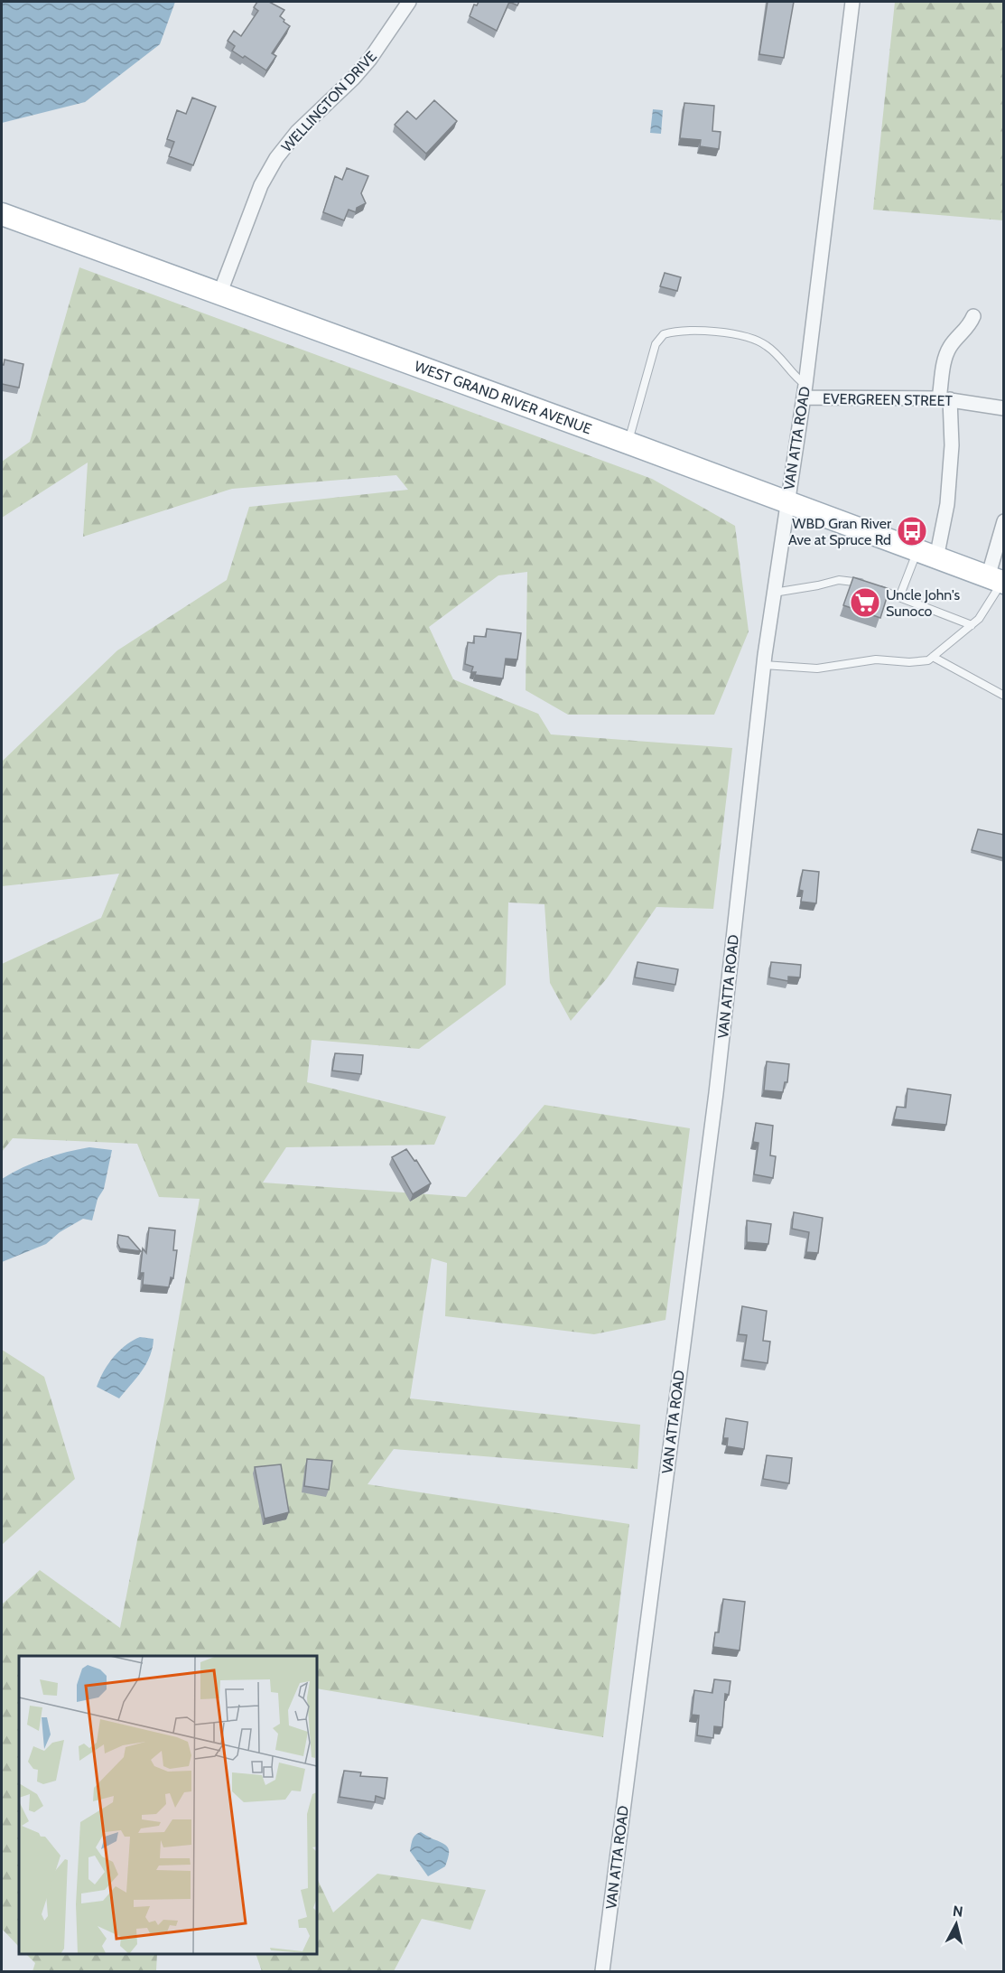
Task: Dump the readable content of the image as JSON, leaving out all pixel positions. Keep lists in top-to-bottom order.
{
  "streets": {
    "main road": ["WEST GRAND RIVER AVENUE"],
    "street": ["WELLINGTON DRIVE", "EVERGREEN STREET", "VAN ATTA ROAD"]
  },
  "crossings": [
    ["WELLINGTON DRIVE", "WEST GRAND RIVER AVENUE"],
    ["WEST GRAND RIVER AVENUE", "VAN ATTA ROAD"],
    ["EVERGREEN STREET", "VAN ATTA ROAD"]
  ],
  "places": {
    "bus stop": ["WBD Gran River Ave at Spruce Rd"],
    "supermarket": ["Uncle John's Sunoco"]
  },
  "north": "top"
}
